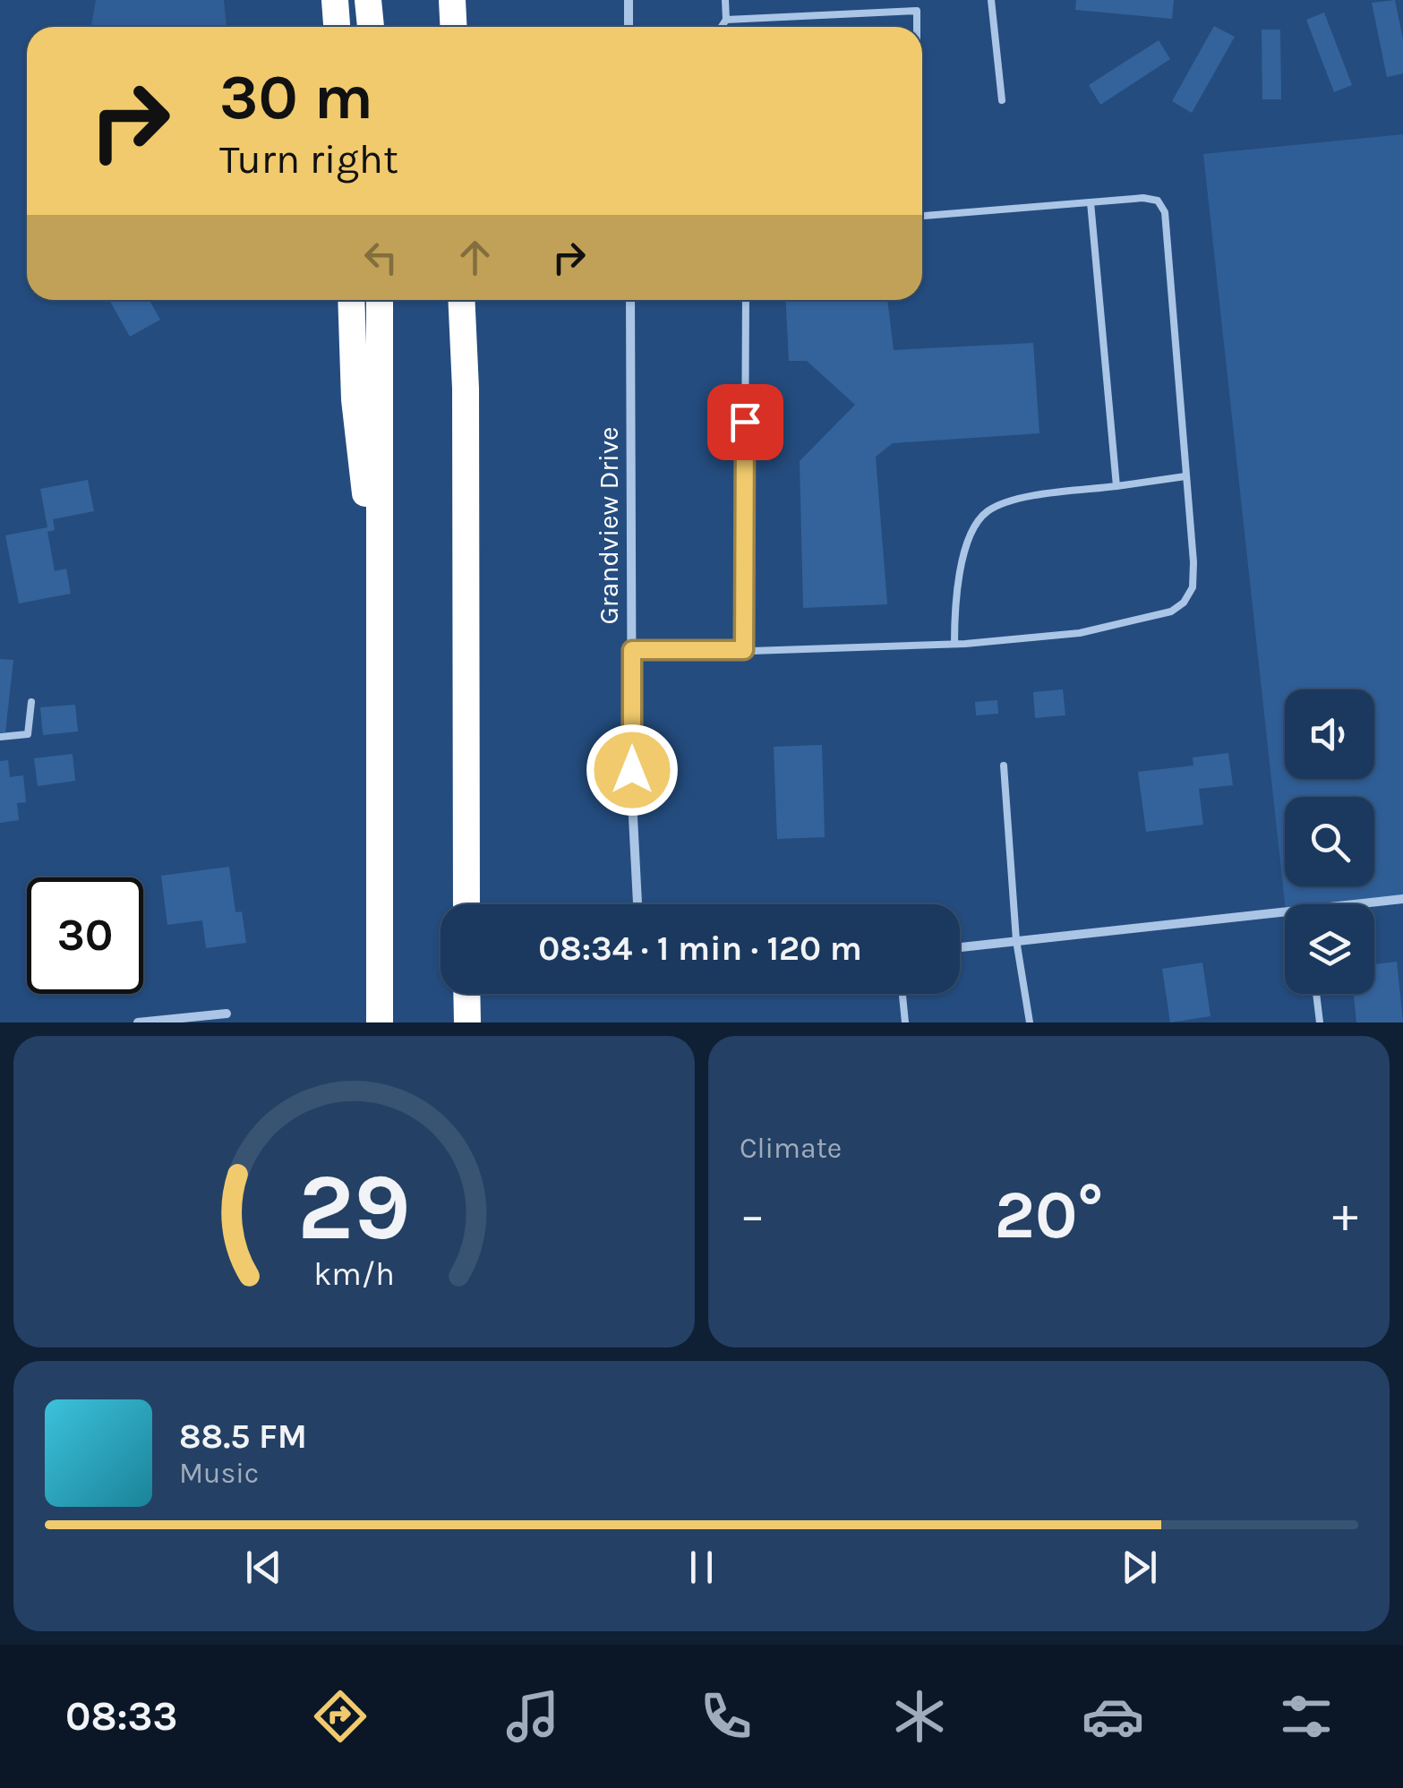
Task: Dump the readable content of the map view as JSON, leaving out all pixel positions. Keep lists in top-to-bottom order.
{
  "streets": {
    "street": ["Grandview Drive"]
  },
  "page": {
    "turn": ["30 m", "Turn right"],
    "limit": "30",
    "trip": "08:34 · 1 min · 120 m",
    "tile": "Climate",
    "heat": ["−", "20°", "+"],
    "song": ["88.5 FM", "Music"],
    "tabs": "08:33",
    "gauge": ["29", "km/h"]
  }
}
